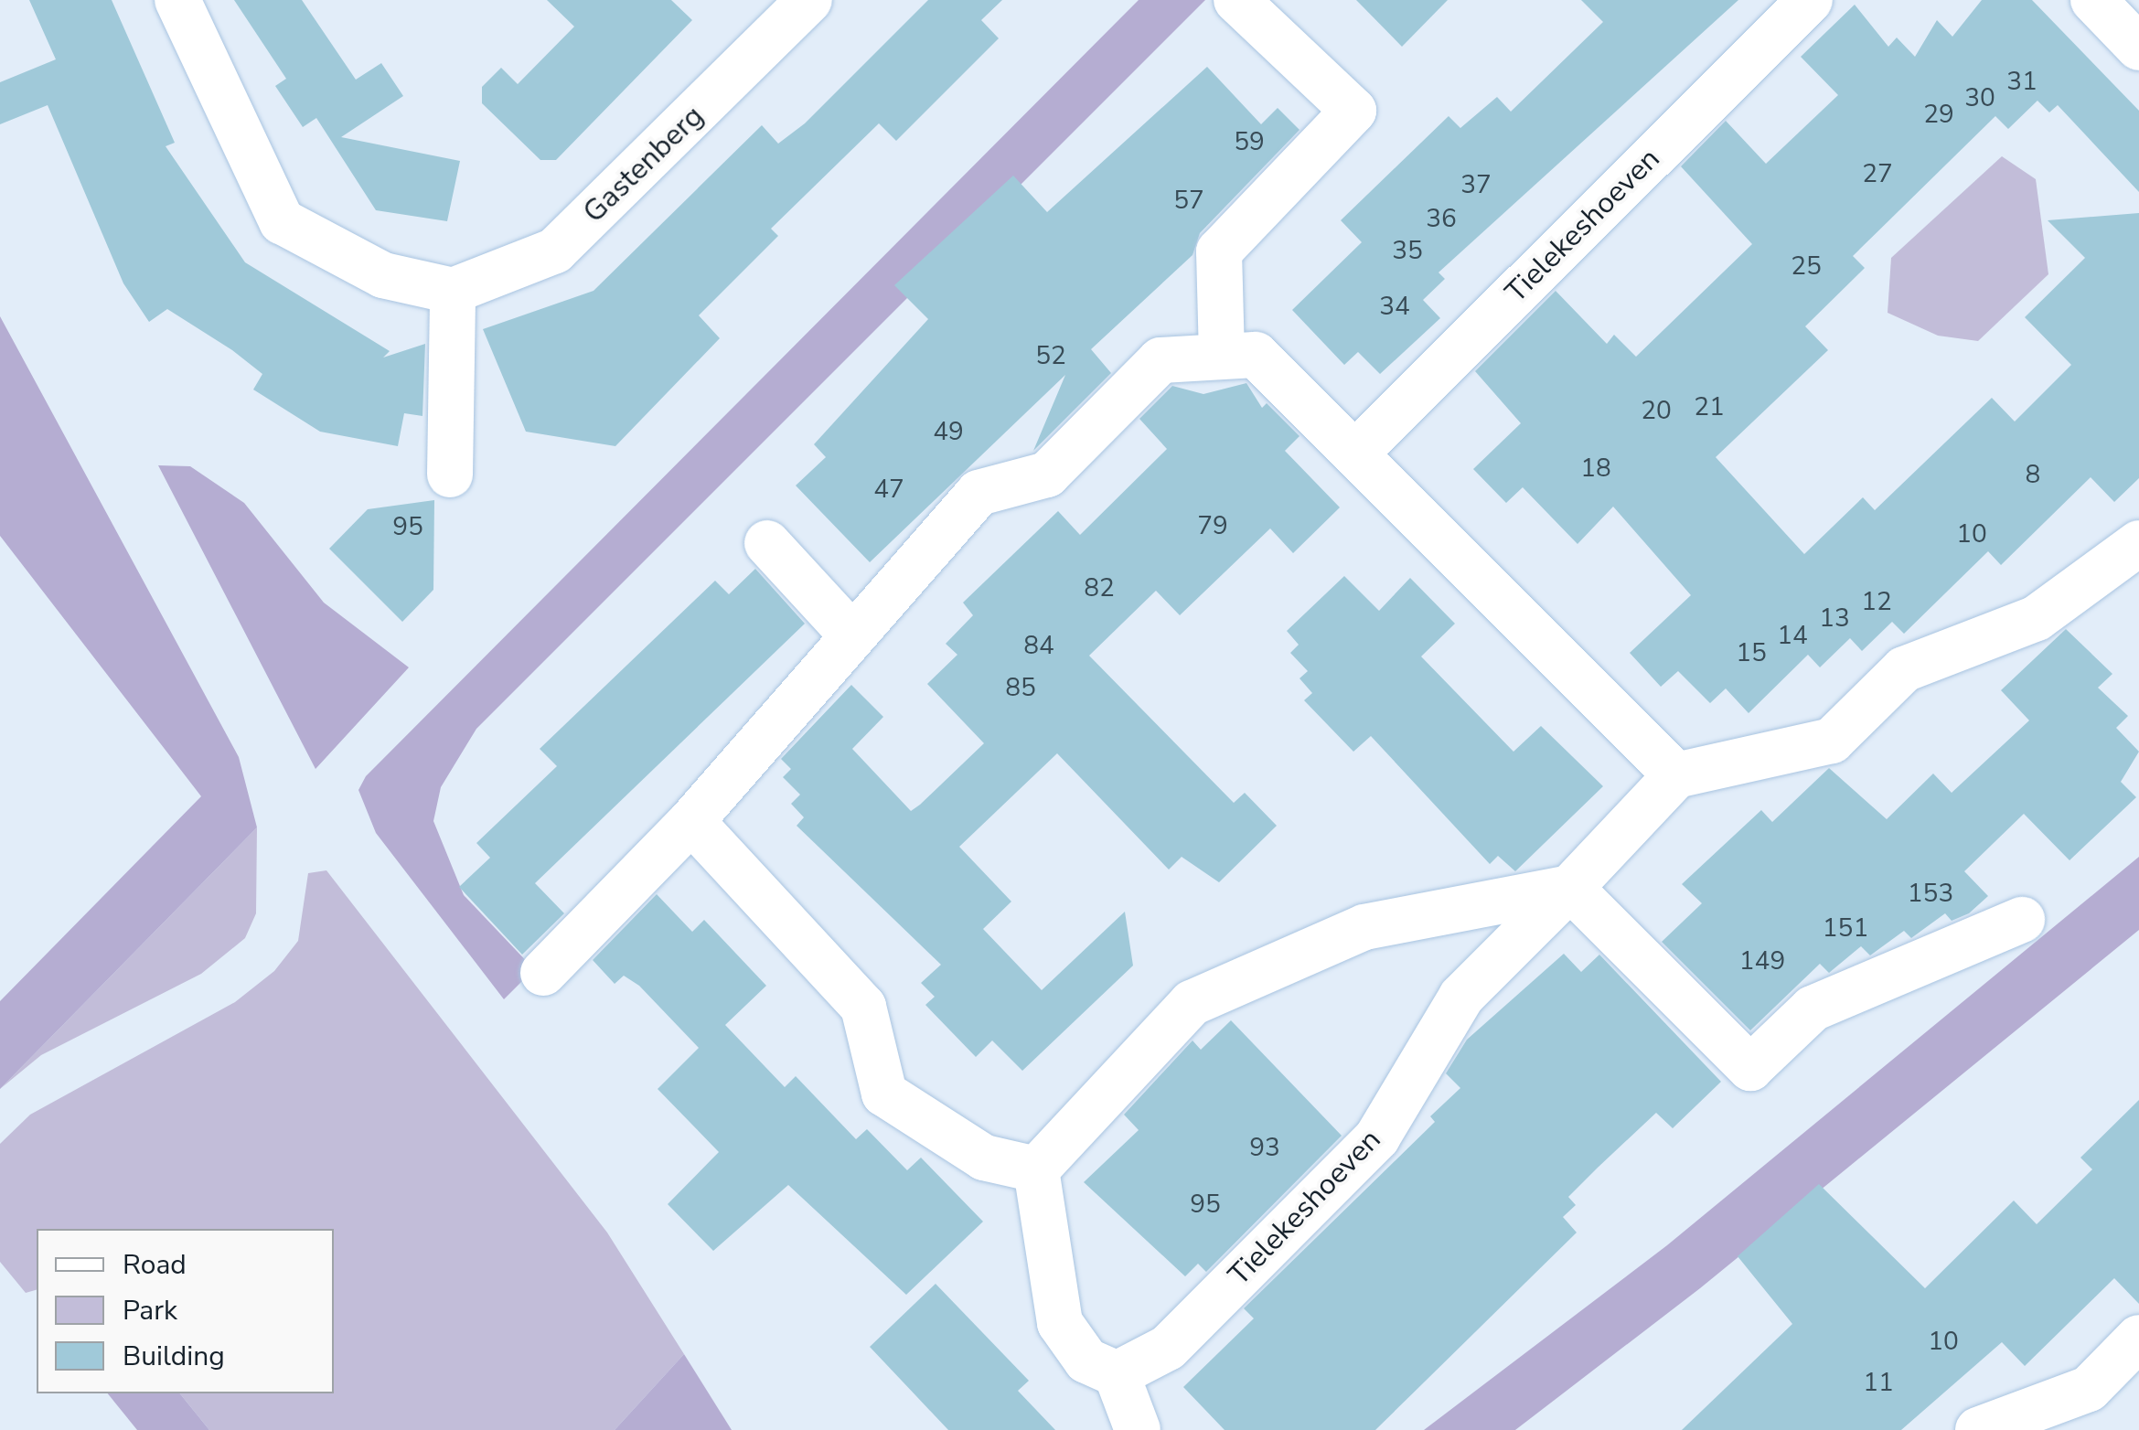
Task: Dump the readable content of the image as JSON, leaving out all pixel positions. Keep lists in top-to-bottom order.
{
  "streets": {
    "street": ["Gastenberg", "Tielekeshoeven"]
  },
  "house_numbers": [
    "31",
    "30",
    "29",
    "59",
    "27",
    "37",
    "57",
    "36",
    "35",
    "25",
    "34",
    "52",
    "21",
    "20",
    "49",
    "18",
    "8",
    "47",
    "79",
    "95",
    "10",
    "82",
    "12",
    "13",
    "14",
    "84",
    "15",
    "85",
    "153",
    "151",
    "149",
    "93",
    "95",
    "10",
    "11"
  ],
  "legend": ["Road", "Park", "Building"]
}
